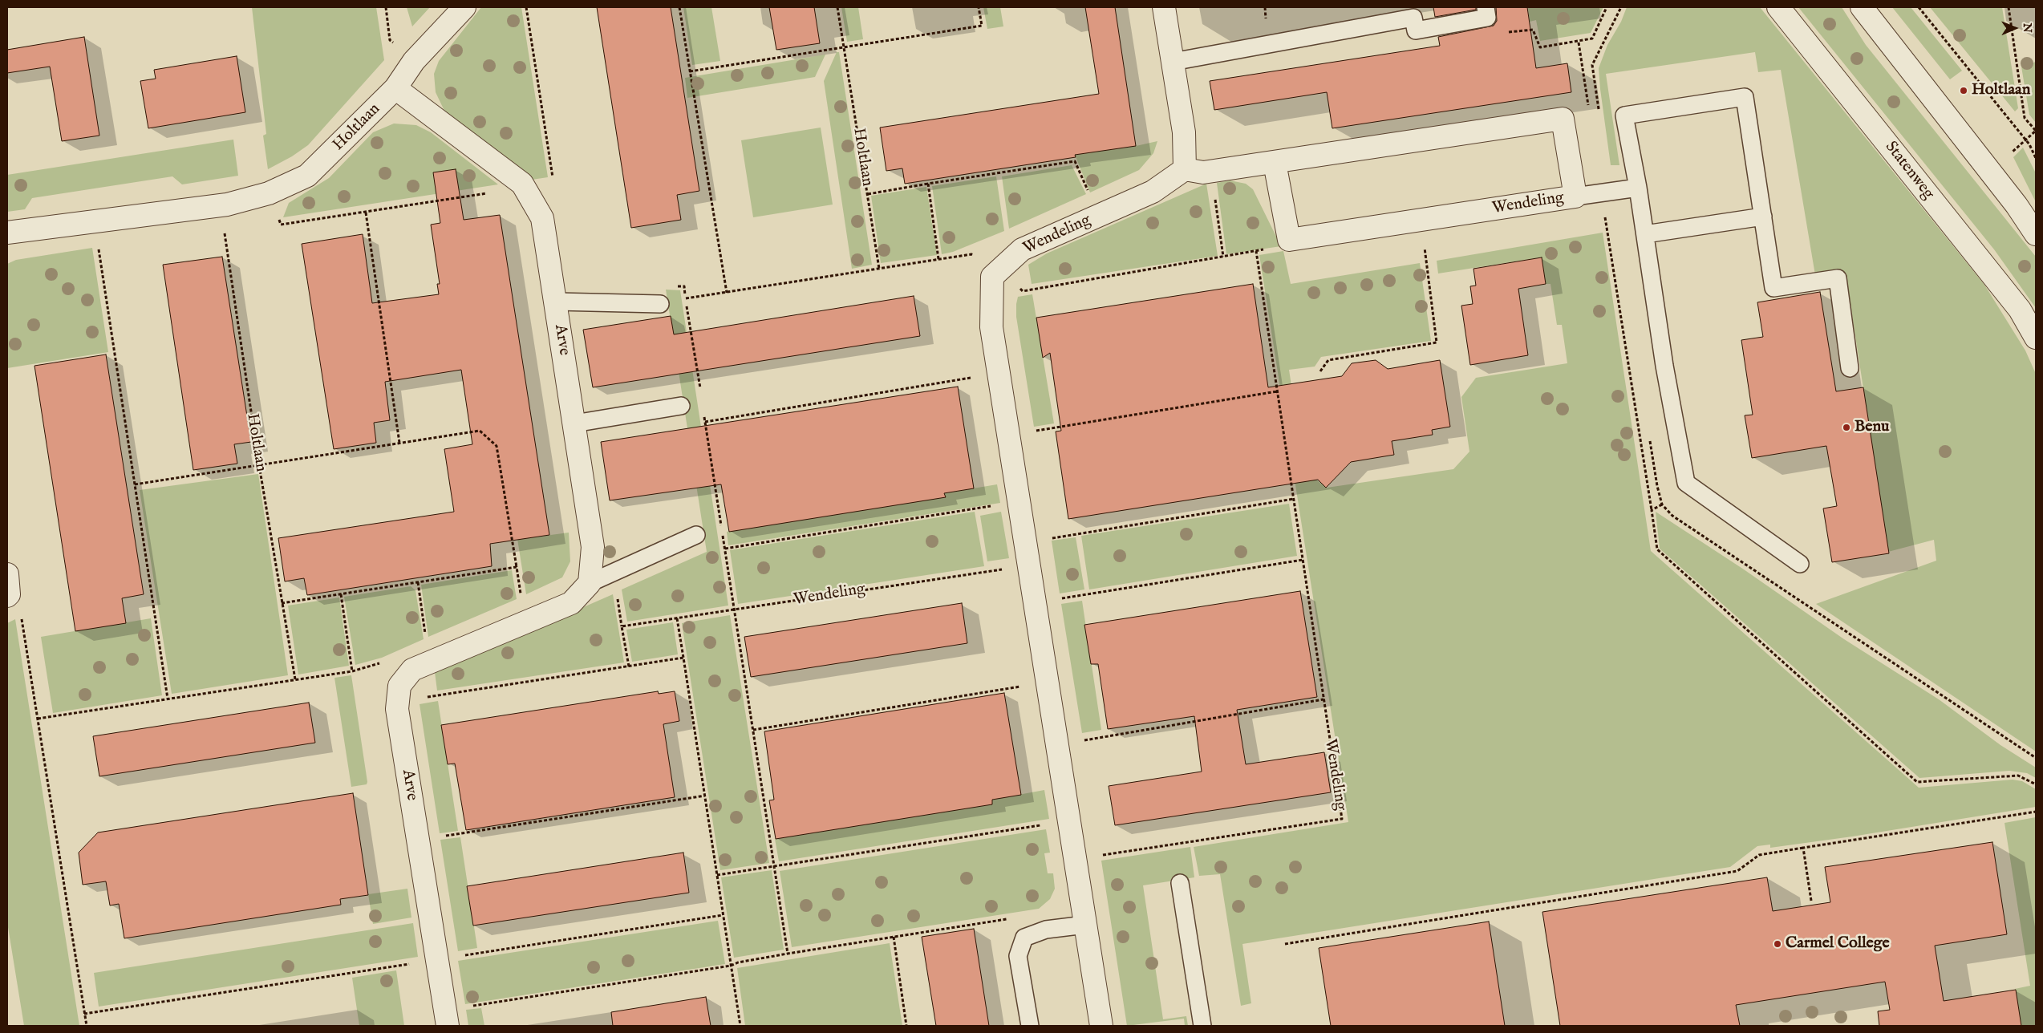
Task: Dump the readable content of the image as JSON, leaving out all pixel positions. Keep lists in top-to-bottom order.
{
  "streets": {
    "street": [
      "Holtlaan",
      "Statenweg",
      "Wendeling",
      "Arve"
    ]
  },
  "crossings": [
    ["Holtlaan", "Wendeling"],
    ["Holtlaan", "Arve"]
  ],
  "places": ["Holtlaan", "Benu", "Carmel College"],
  "north": "right"
}
